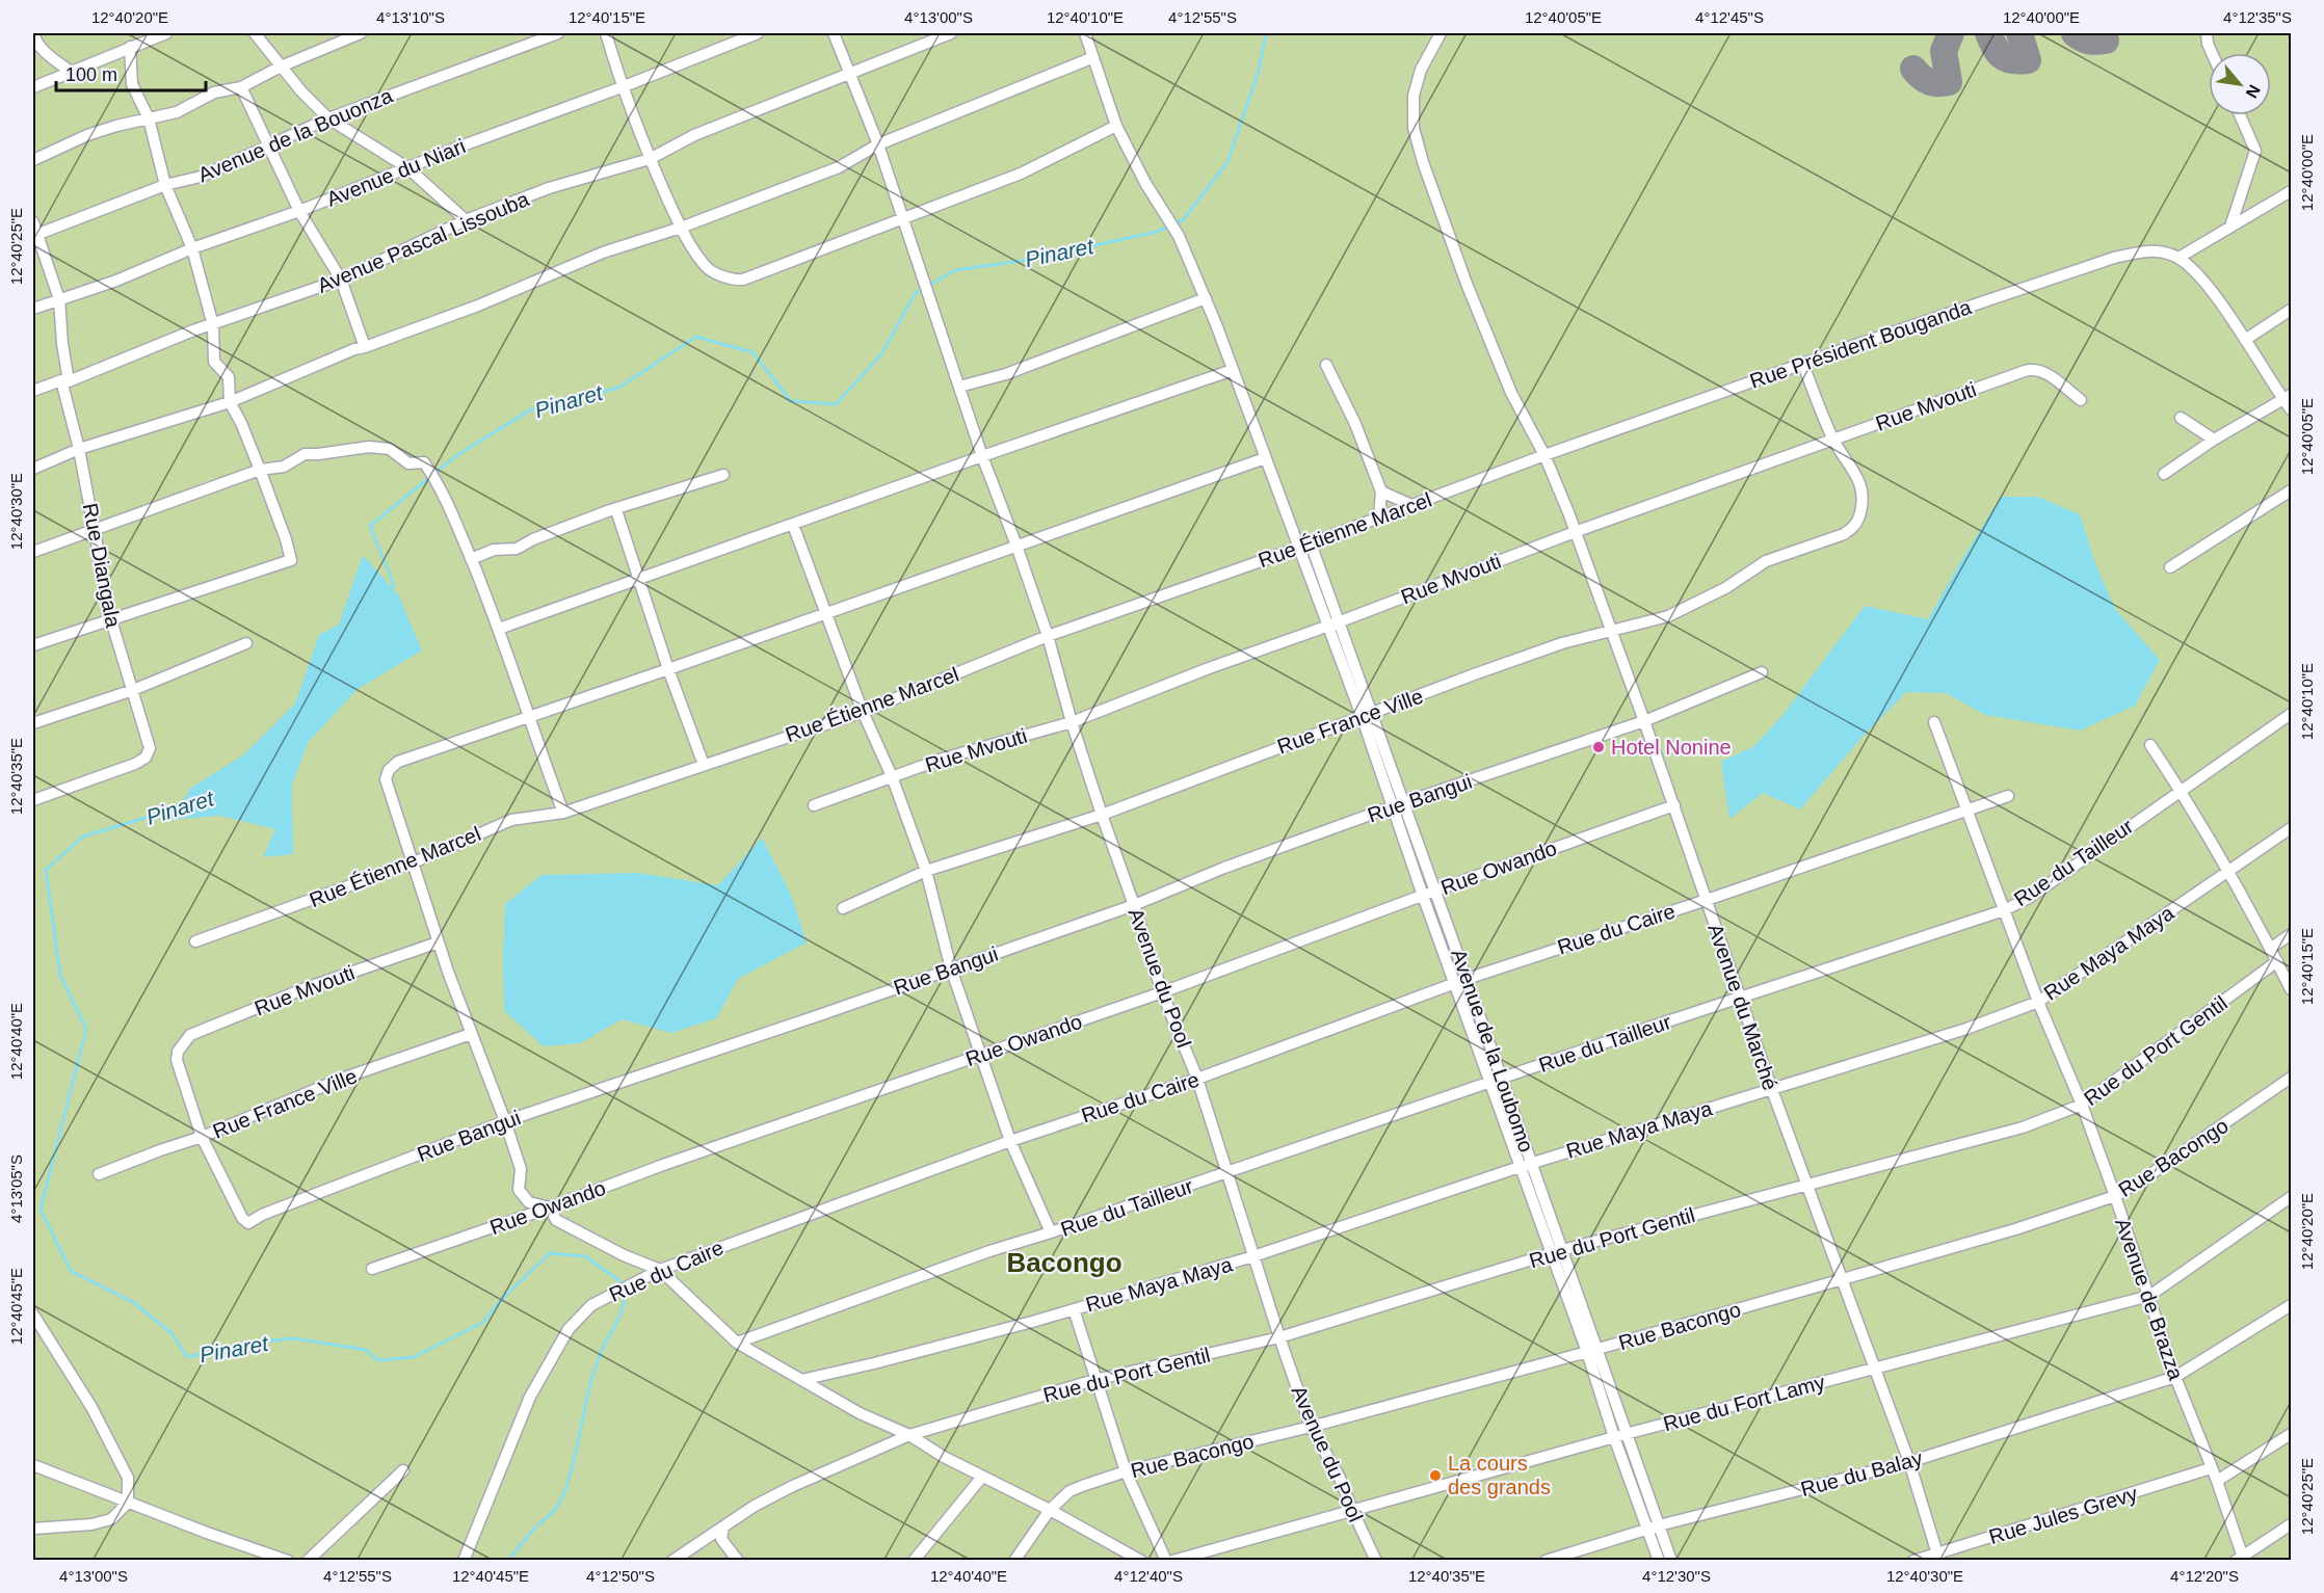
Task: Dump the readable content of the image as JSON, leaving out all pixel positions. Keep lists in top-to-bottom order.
{
  "streets": {
    "street": [
      "Avenue de la Bouonza",
      "Avenue du Niari",
      "Avenue Pascal Lissouba",
      "Rue Président Bouganda",
      "Rue Mvouti",
      "Rue Étienne Marcel",
      "Rue Diangala",
      "Rue France Ville",
      "Rue Bangui",
      "Rue du Tailleur",
      "Rue Owando",
      "Rue du Caire",
      "Rue Maya Maya",
      "Avenue du Pool",
      "Avenue du Marché",
      "Avenue de la Loubomo",
      "Rue du Port Gentil",
      "Rue Bacongo",
      "Avenue de Brazza",
      "Rue du Fort Lamy",
      "Rue du Balay",
      "Rue Jules Grevy"
    ]
  },
  "crossings": [
    ["Avenue de la Bouonza", "Rue Diangala"],
    ["Avenue du Niari", "Rue Diangala"],
    ["Avenue Pascal Lissouba", "Rue Diangala"],
    ["Avenue Pascal Lissouba", "Avenue du Pool"],
    ["Rue Président Bouganda", "Rue Étienne Marcel"],
    ["Rue Président Bouganda", "Avenue du Marché"],
    ["Rue Mvouti", "Rue France Ville"],
    ["Rue Mvouti", "Rue Bangui"],
    ["Rue Mvouti", "Avenue du Pool"],
    ["Rue Mvouti", "Avenue du Marché"],
    ["Rue Mvouti", "Avenue de la Loubomo"],
    ["Rue Étienne Marcel", "Avenue du Pool"],
    ["Rue Étienne Marcel", "Avenue du Marché"],
    ["Rue Étienne Marcel", "Avenue de la Loubomo"],
    ["Rue France Ville", "Rue Bangui"],
    ["Rue France Ville", "Avenue du Pool"],
    ["Rue France Ville", "Avenue du Marché"],
    ["Rue France Ville", "Avenue de la Loubomo"],
    ["Rue Bangui", "Avenue du Pool"],
    ["Rue Bangui", "Avenue du Marché"],
    ["Rue Bangui", "Avenue de la Loubomo"],
    ["Rue du Tailleur", "Avenue du Pool"],
    ["Rue du Tailleur", "Avenue du Marché"],
    ["Rue du Tailleur", "Avenue de la Loubomo"],
    ["Rue du Tailleur", "Avenue de Brazza"],
    ["Rue Owando", "Avenue du Pool"],
    ["Rue Owando", "Avenue du Marché"],
    ["Rue Owando", "Avenue de la Loubomo"],
    ["Rue du Caire", "Avenue du Pool"],
    ["Rue du Caire", "Avenue du Marché"],
    ["Rue du Caire", "Avenue de la Loubomo"],
    ["Rue du Caire", "Avenue de Brazza"],
    ["Rue Maya Maya", "Avenue du Pool"],
    ["Rue Maya Maya", "Avenue du Marché"],
    ["Rue Maya Maya", "Avenue de la Loubomo"],
    ["Rue Maya Maya", "Avenue de Brazza"],
    ["Avenue du Pool", "Rue du Port Gentil"],
    ["Avenue du Pool", "Rue Bacongo"],
    ["Avenue du Pool", "Rue du Fort Lamy"],
    ["Avenue du Marché", "Rue du Port Gentil"],
    ["Avenue du Marché", "Rue Bacongo"],
    ["Avenue du Marché", "Rue du Fort Lamy"],
    ["Avenue du Marché", "Rue du Balay"],
    ["Avenue du Marché", "Rue Jules Grevy"],
    ["Avenue de la Loubomo", "Rue du Port Gentil"],
    ["Avenue de la Loubomo", "Rue Bacongo"],
    ["Avenue de la Loubomo", "Rue du Fort Lamy"],
    ["Avenue de la Loubomo", "Rue du Balay"],
    ["Rue du Port Gentil", "Avenue de Brazza"],
    ["Rue Bacongo", "Avenue de Brazza"],
    ["Avenue de Brazza", "Rue du Fort Lamy"],
    ["Avenue de Brazza", "Rue du Balay"],
    ["Avenue de Brazza", "Rue Jules Grevy"]
  ],
  "districts": ["Bacongo"],
  "water": ["Pinaret"],
  "places": ["Hotel Nonine", "La cours des grands"],
  "scale_bar": "100 m",
  "north": "bottom right",
  "coordinates": [
    "12°40'20\"E",
    "4°13'10\"S",
    "12°40'15\"E",
    "4°13'00\"S",
    "12°40'10\"E",
    "4°12'55\"S",
    "12°40'05\"E",
    "4°12'45\"S",
    "12°40'00\"E",
    "4°12'35\"S",
    "12°40'25\"E",
    "12°40'30\"E",
    "12°40'35\"E",
    "12°40'40\"E",
    "4°13'05\"S",
    "12°40'45\"E",
    "4°12'50\"S",
    "4°12'40\"S",
    "4°12'30\"S",
    "4°12'20\"S"
  ]
}
